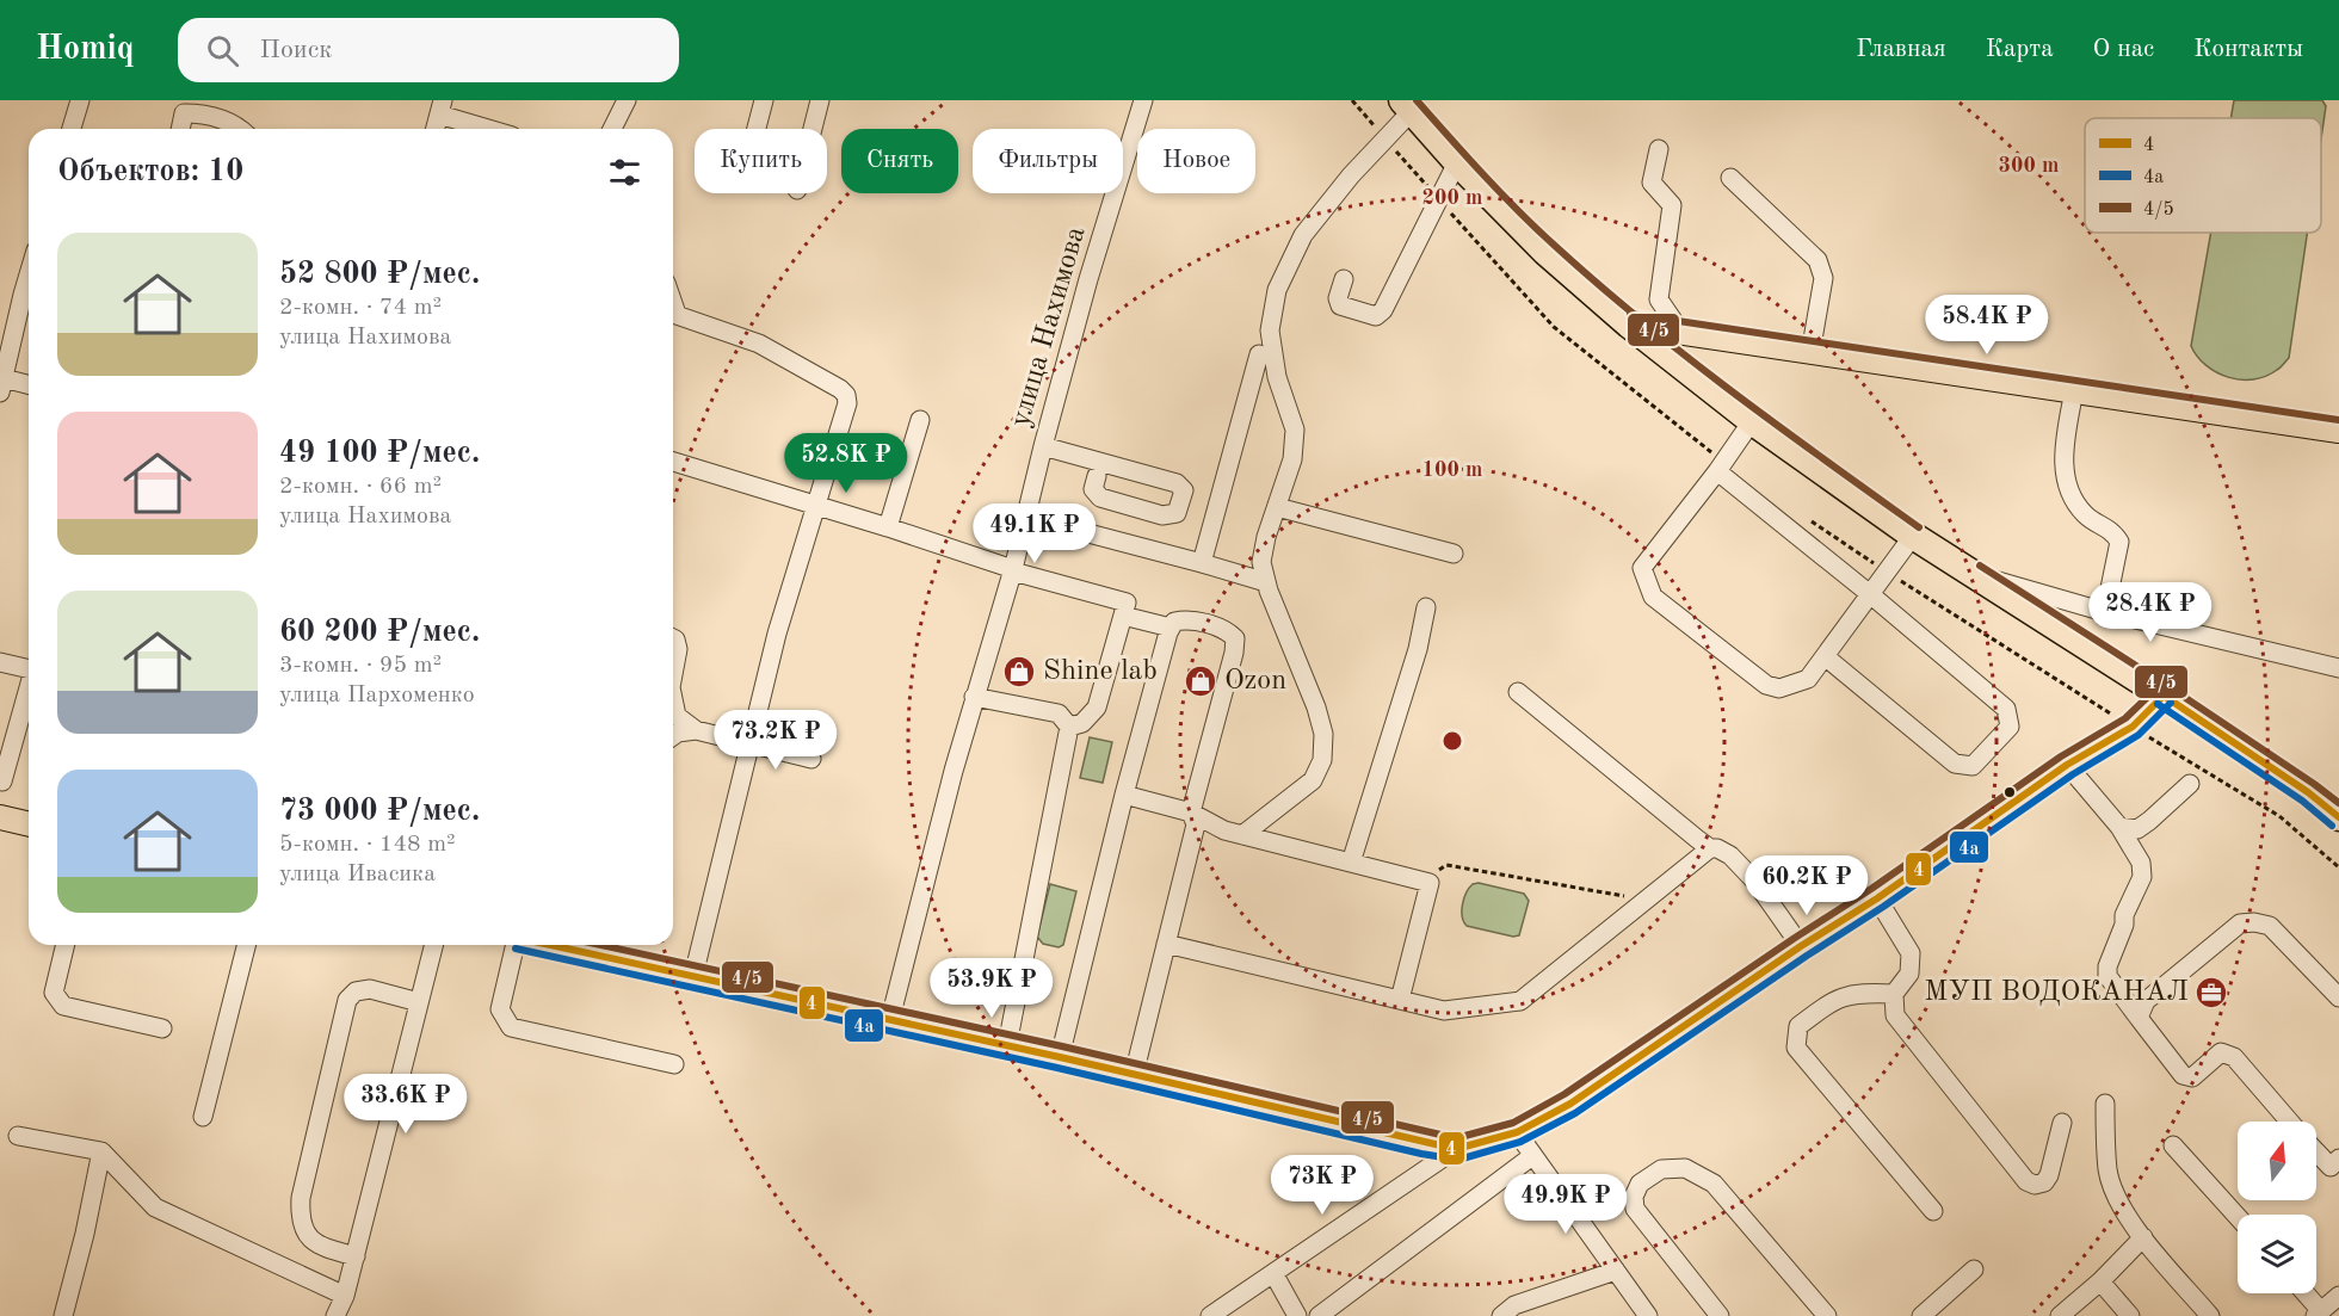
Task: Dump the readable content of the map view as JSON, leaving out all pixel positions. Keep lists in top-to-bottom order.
{
  "streets": {
    "street": ["улица Нахимова"]
  },
  "places": {
    "shop": ["Shine lab", "Ozon"],
    "office": ["МУП ВОДОКАНАЛ"]
  },
  "lines": ["transit line 4/5", "transit line 4", "transit line 4а"],
  "legend": ["4", "4а", "4/5"],
  "north": "top",
  "page": {
    "header": "Homiq",
    "search": "Поиск",
    "nav": [
      "Главная",
      "Карта",
      "О нас",
      "Контакты"
    ],
    "chip": [
      "Купить",
      "Снять",
      "Фильтры",
      "Новое"
    ],
    "heading": "Объектов: 10",
    "list": [
      {
        "name": "52 800 ₽/мес.",
        "note": "2-комн. · 74 m² · улица Нахимова"
      },
      {
        "name": "49 100 ₽/мес.",
        "note": "2-комн. · 66 m² · улица Нахимова"
      },
      {
        "name": "60 200 ₽/мес.",
        "note": "3-комн. · 95 m² · улица Пархоменко"
      },
      {
        "name": "73 000 ₽/мес.",
        "note": "5-комн. · 148 m² · улица Ивасика"
      }
    ],
    "price": [
      "58.4K ₽",
      "52.8K ₽",
      "49.1K ₽",
      "28.4K ₽",
      "73.2K ₽",
      "60.2K ₽",
      "53.9K ₽",
      "33.6K ₽",
      "73K ₽",
      "49.9K ₽"
    ]
  },
  "rings": ["300 m", "200 m", "100 m"]
}
